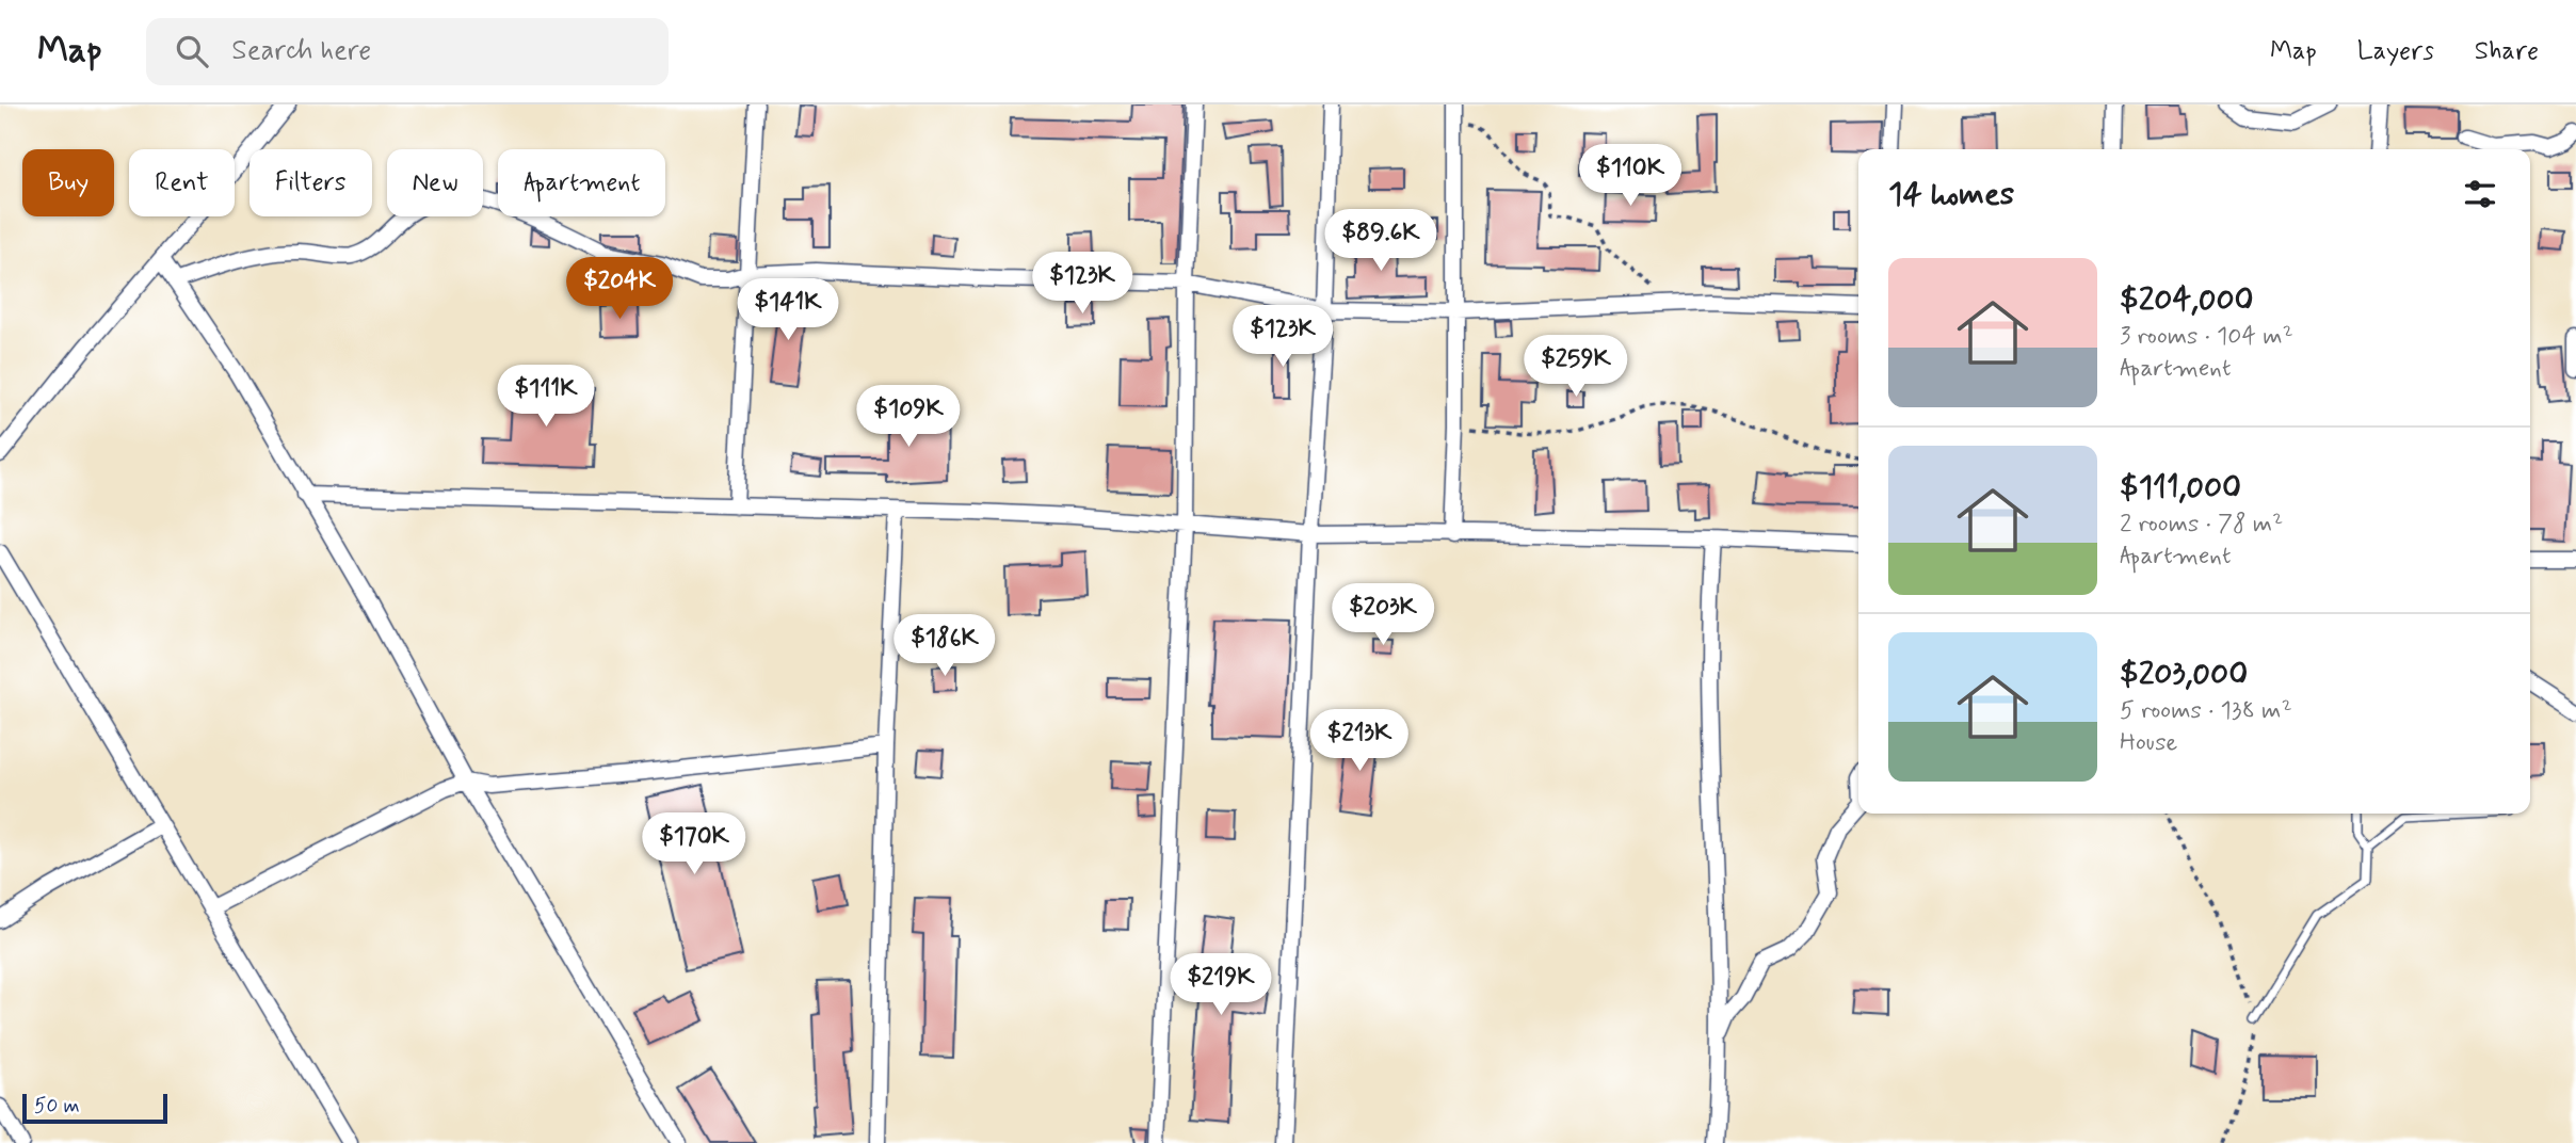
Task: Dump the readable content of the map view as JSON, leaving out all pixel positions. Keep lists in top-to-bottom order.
{
  "scale_bar": "50 m",
  "page": {
    "header": "Map",
    "search": "Search here",
    "nav": ["Map", "Layers", "Share"],
    "price": [
      "$110K",
      "$89.6K",
      "$123K",
      "$204K",
      "$141K",
      "$123K",
      "$259K",
      "$111K",
      "$109K",
      "$203K",
      "$186K",
      "$213K",
      "$170K",
      "$219K"
    ],
    "chip": [
      "Buy",
      "Rent",
      "Filters",
      "New",
      "Apartment"
    ],
    "heading": "14 homes",
    "list": [
      {
        "name": "$204,000",
        "note": "3 rooms · 104 m² · Apartment"
      },
      {
        "name": "$111,000",
        "note": "2 rooms · 78 m² · Apartment"
      },
      {
        "name": "$203,000",
        "note": "5 rooms · 138 m² · House"
      }
    ],
    "scale": "50 m"
  }
}
